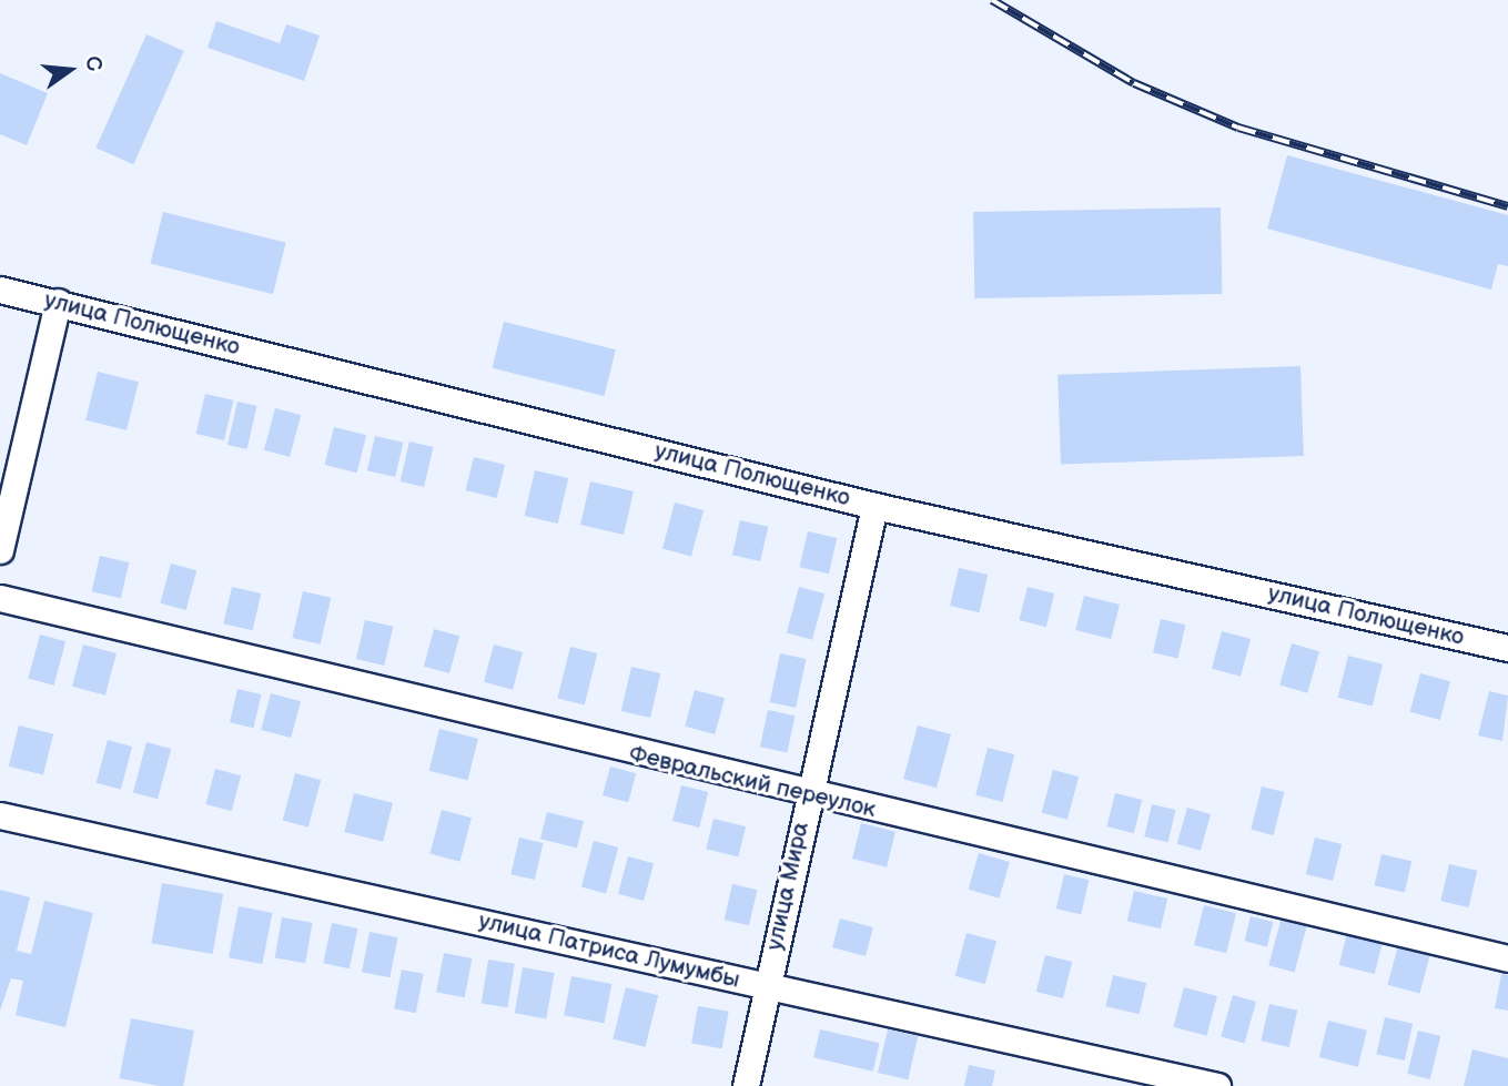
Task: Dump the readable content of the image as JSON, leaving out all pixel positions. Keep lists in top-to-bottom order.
{
  "streets": {
    "street": [
      "улица Полющенко",
      "Февральский переулок",
      "улица Мира",
      "улица Патриса Лумумбы"
    ]
  },
  "crossings": [
    ["улица Полющенко", "улица Мира"],
    ["Февральский переулок", "улица Мира"],
    ["улица Мира", "улица Патриса Лумумбы"]
  ],
  "north": "right"
}
